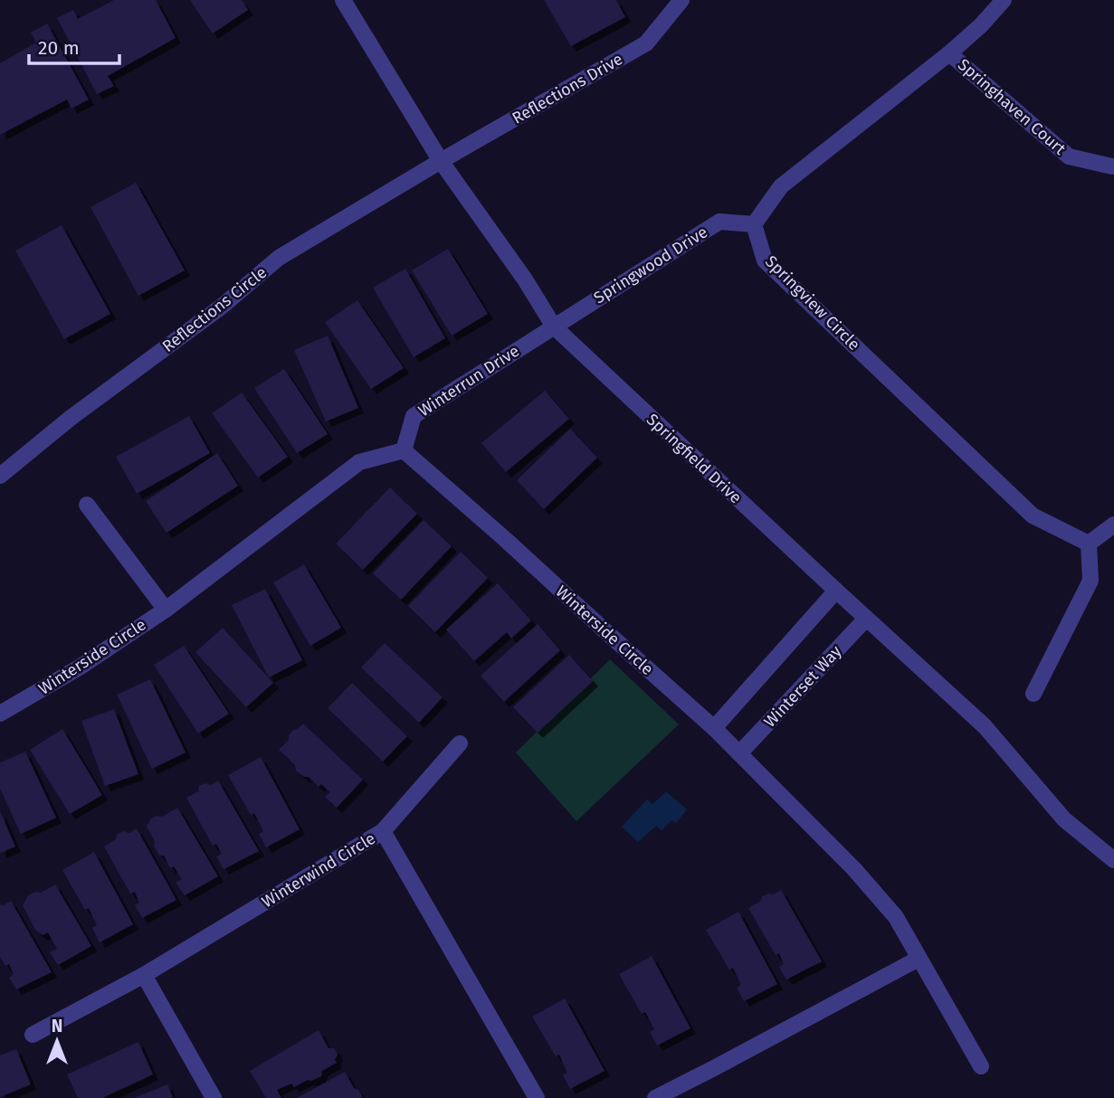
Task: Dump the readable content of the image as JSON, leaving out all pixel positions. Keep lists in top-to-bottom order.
{
  "streets": {
    "street": [
      "Reflections Drive",
      "Springhaven Court",
      "Springwood Drive",
      "Springview Circle",
      "Reflections Circle",
      "Winterrun Drive",
      "Springfield Drive",
      "Winterside Circle",
      "Winterset Way",
      "Winterwind Circle"
    ]
  },
  "crossings": [
    ["Reflections Drive", "Reflections Circle"],
    ["Reflections Drive", "Springfield Drive"],
    ["Springwood Drive", "Springview Circle"],
    ["Springwood Drive", "Winterrun Drive"],
    ["Springwood Drive", "Springfield Drive"],
    ["Reflections Circle", "Springfield Drive"],
    ["Winterrun Drive", "Springfield Drive"],
    ["Winterrun Drive", "Winterside Circle"],
    ["Springfield Drive", "Winterset Way"],
    ["Winterside Circle", "Winterset Way"]
  ],
  "scale_bar": "20 m",
  "north": "top"
}
